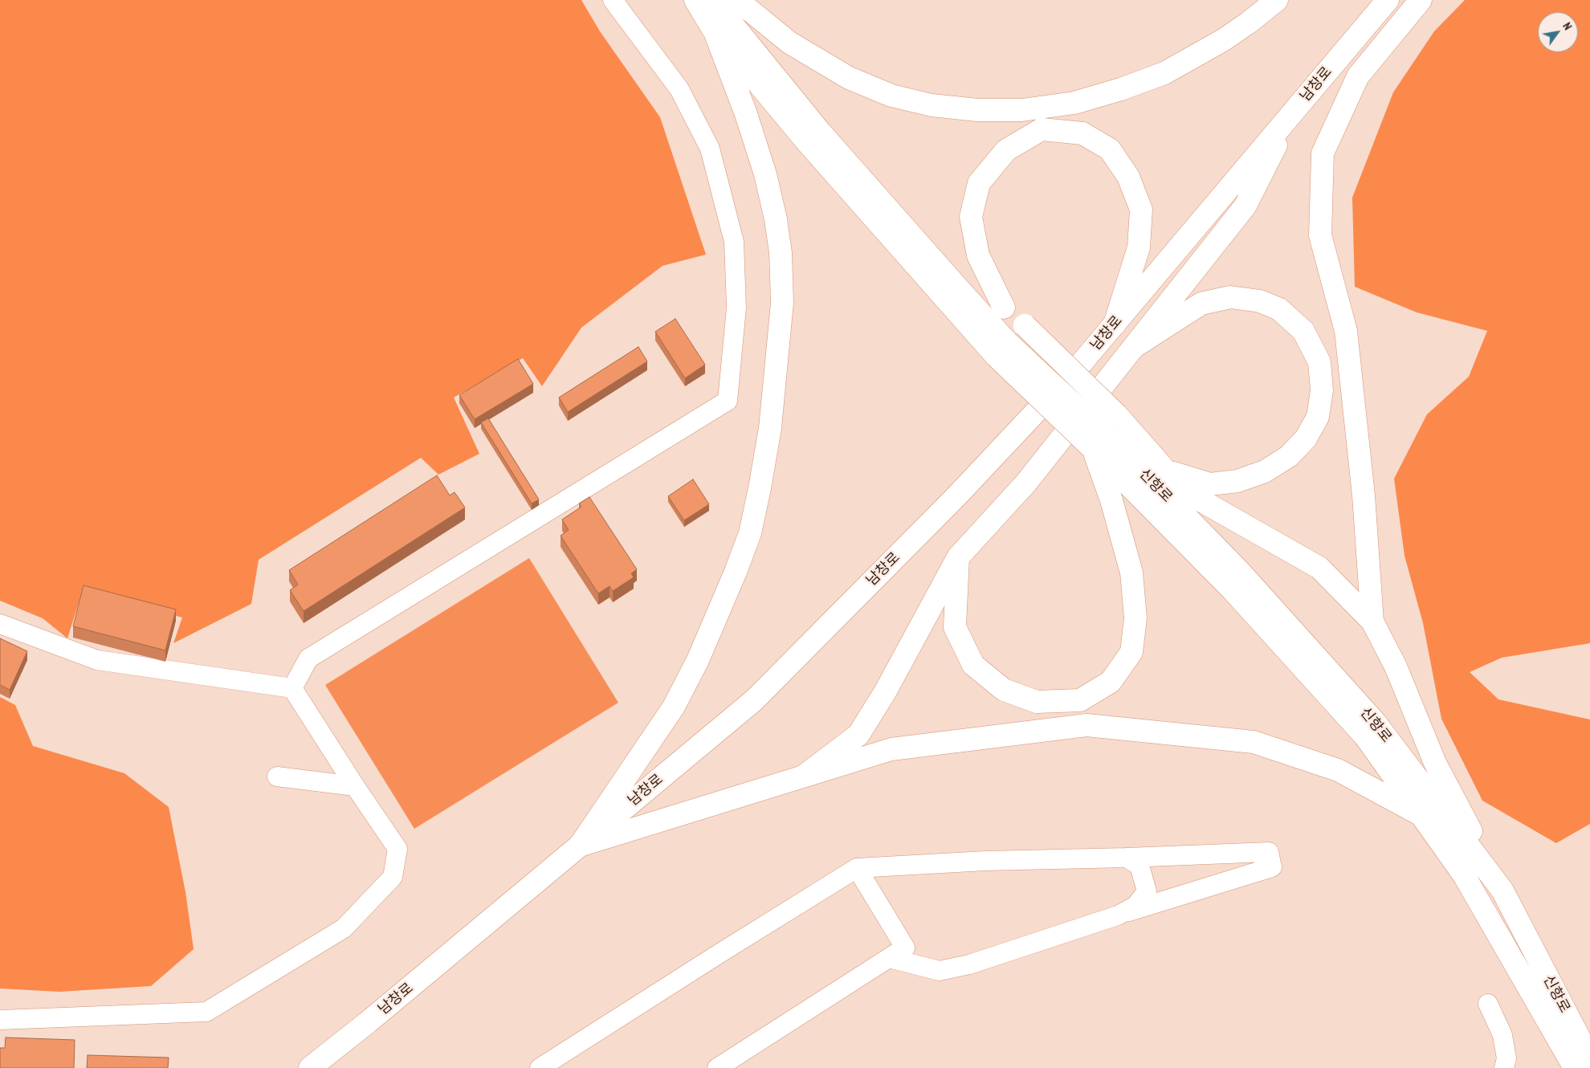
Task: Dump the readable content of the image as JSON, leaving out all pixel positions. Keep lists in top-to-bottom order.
{
  "streets": {
    "main road": ["남창로", "신항로"]
  },
  "north": "top right"
}
